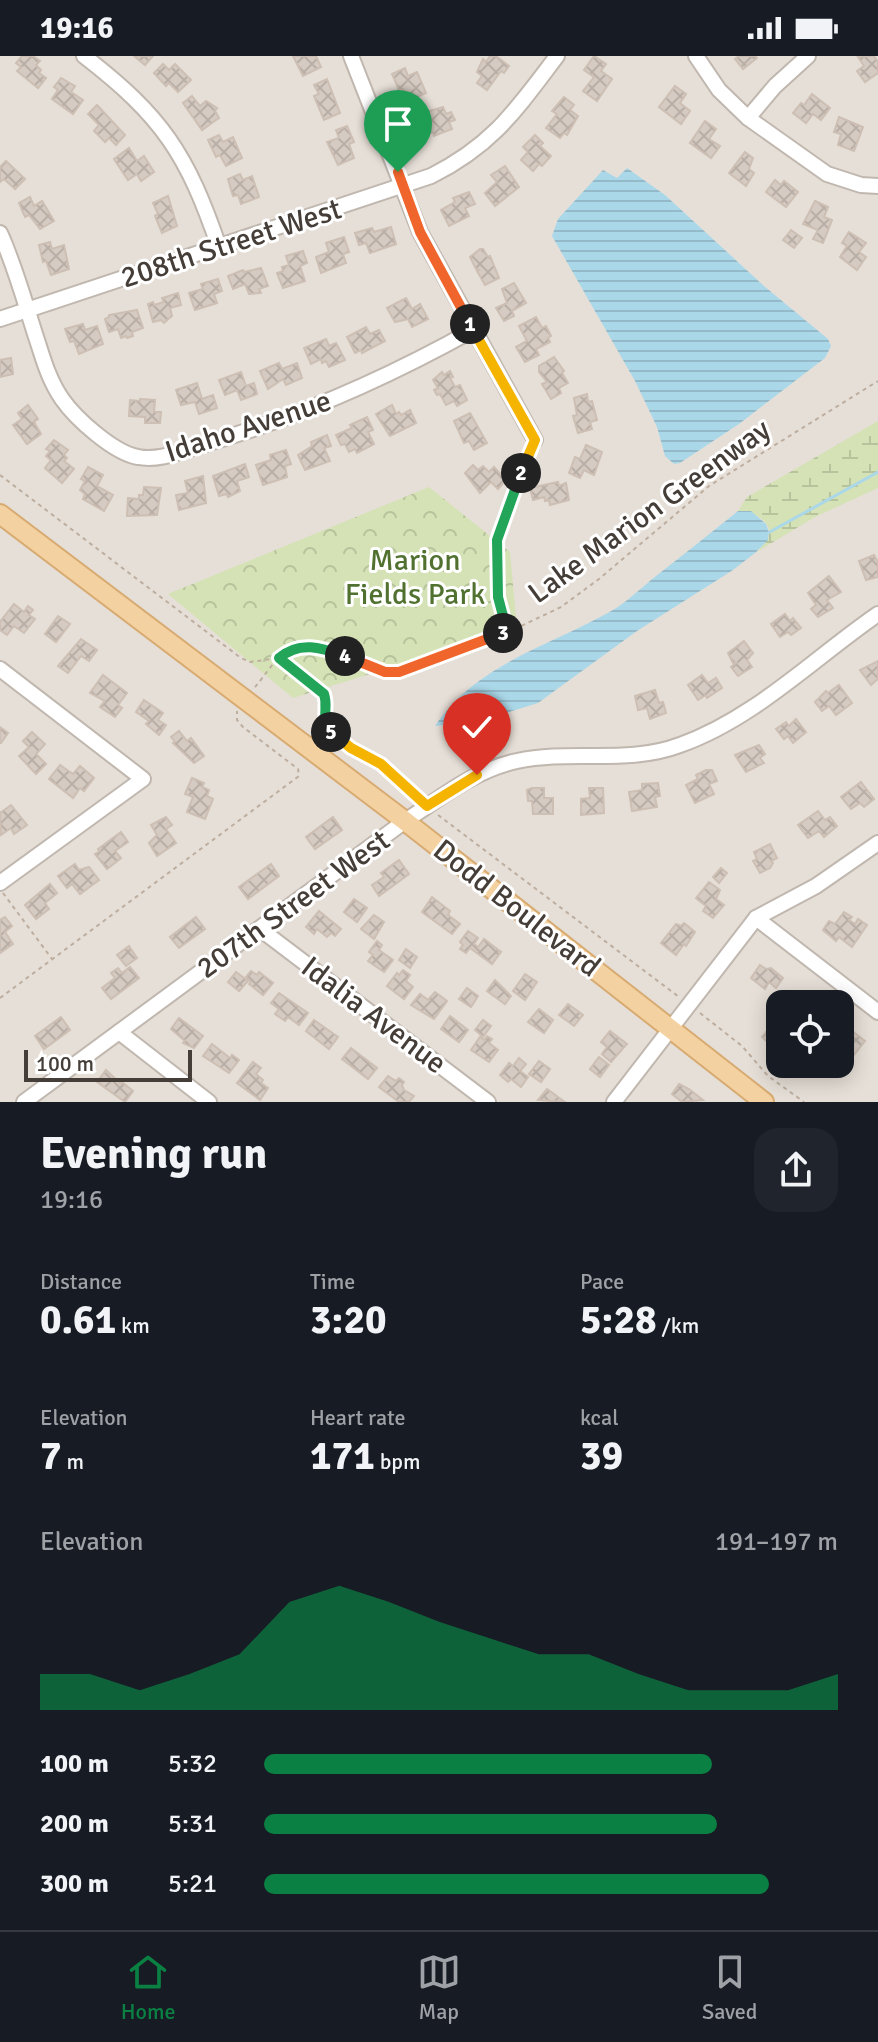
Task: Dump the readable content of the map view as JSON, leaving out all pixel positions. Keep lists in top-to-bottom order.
{
  "streets": {
    "main road": ["Dodd Boulevard"],
    "street": [
      "208th Street West",
      "Idaho Avenue",
      "207th Street West",
      "Idalia Avenue"
    ],
    "path": ["Lake Marion Greenway"]
  },
  "crossings": [
    ["208th Street West", "Idaho Avenue"],
    ["207th Street West", "Dodd Boulevard"],
    ["207th Street West", "Idalia Avenue"]
  ],
  "parks": ["Marion Fields Park"],
  "scale_bar": "100 m",
  "page": {
    "status": "19:16",
    "pins": [
      "1",
      "2",
      "3",
      "4",
      "5"
    ],
    "scale": "100 m",
    "heading": ["Evening run", "19:16"],
    "stats": [
      ["Distance", "0.61 km"],
      ["Time", "3:20"],
      ["Pace", "5:28 /km"],
      ["Elevation", "7 m"],
      ["Heart rate", "171 bpm"],
      ["kcal", "39"]
    ],
    "chart": ["Elevation", "191–197 m"],
    "list": [
      {
        "name": "100 m",
        "note": "5:32"
      },
      {
        "name": "200 m",
        "note": "5:31"
      },
      {
        "name": "300 m",
        "note": "5:21"
      }
    ],
    "tabs": ["Home", "Map", "Saved"]
  }
}
